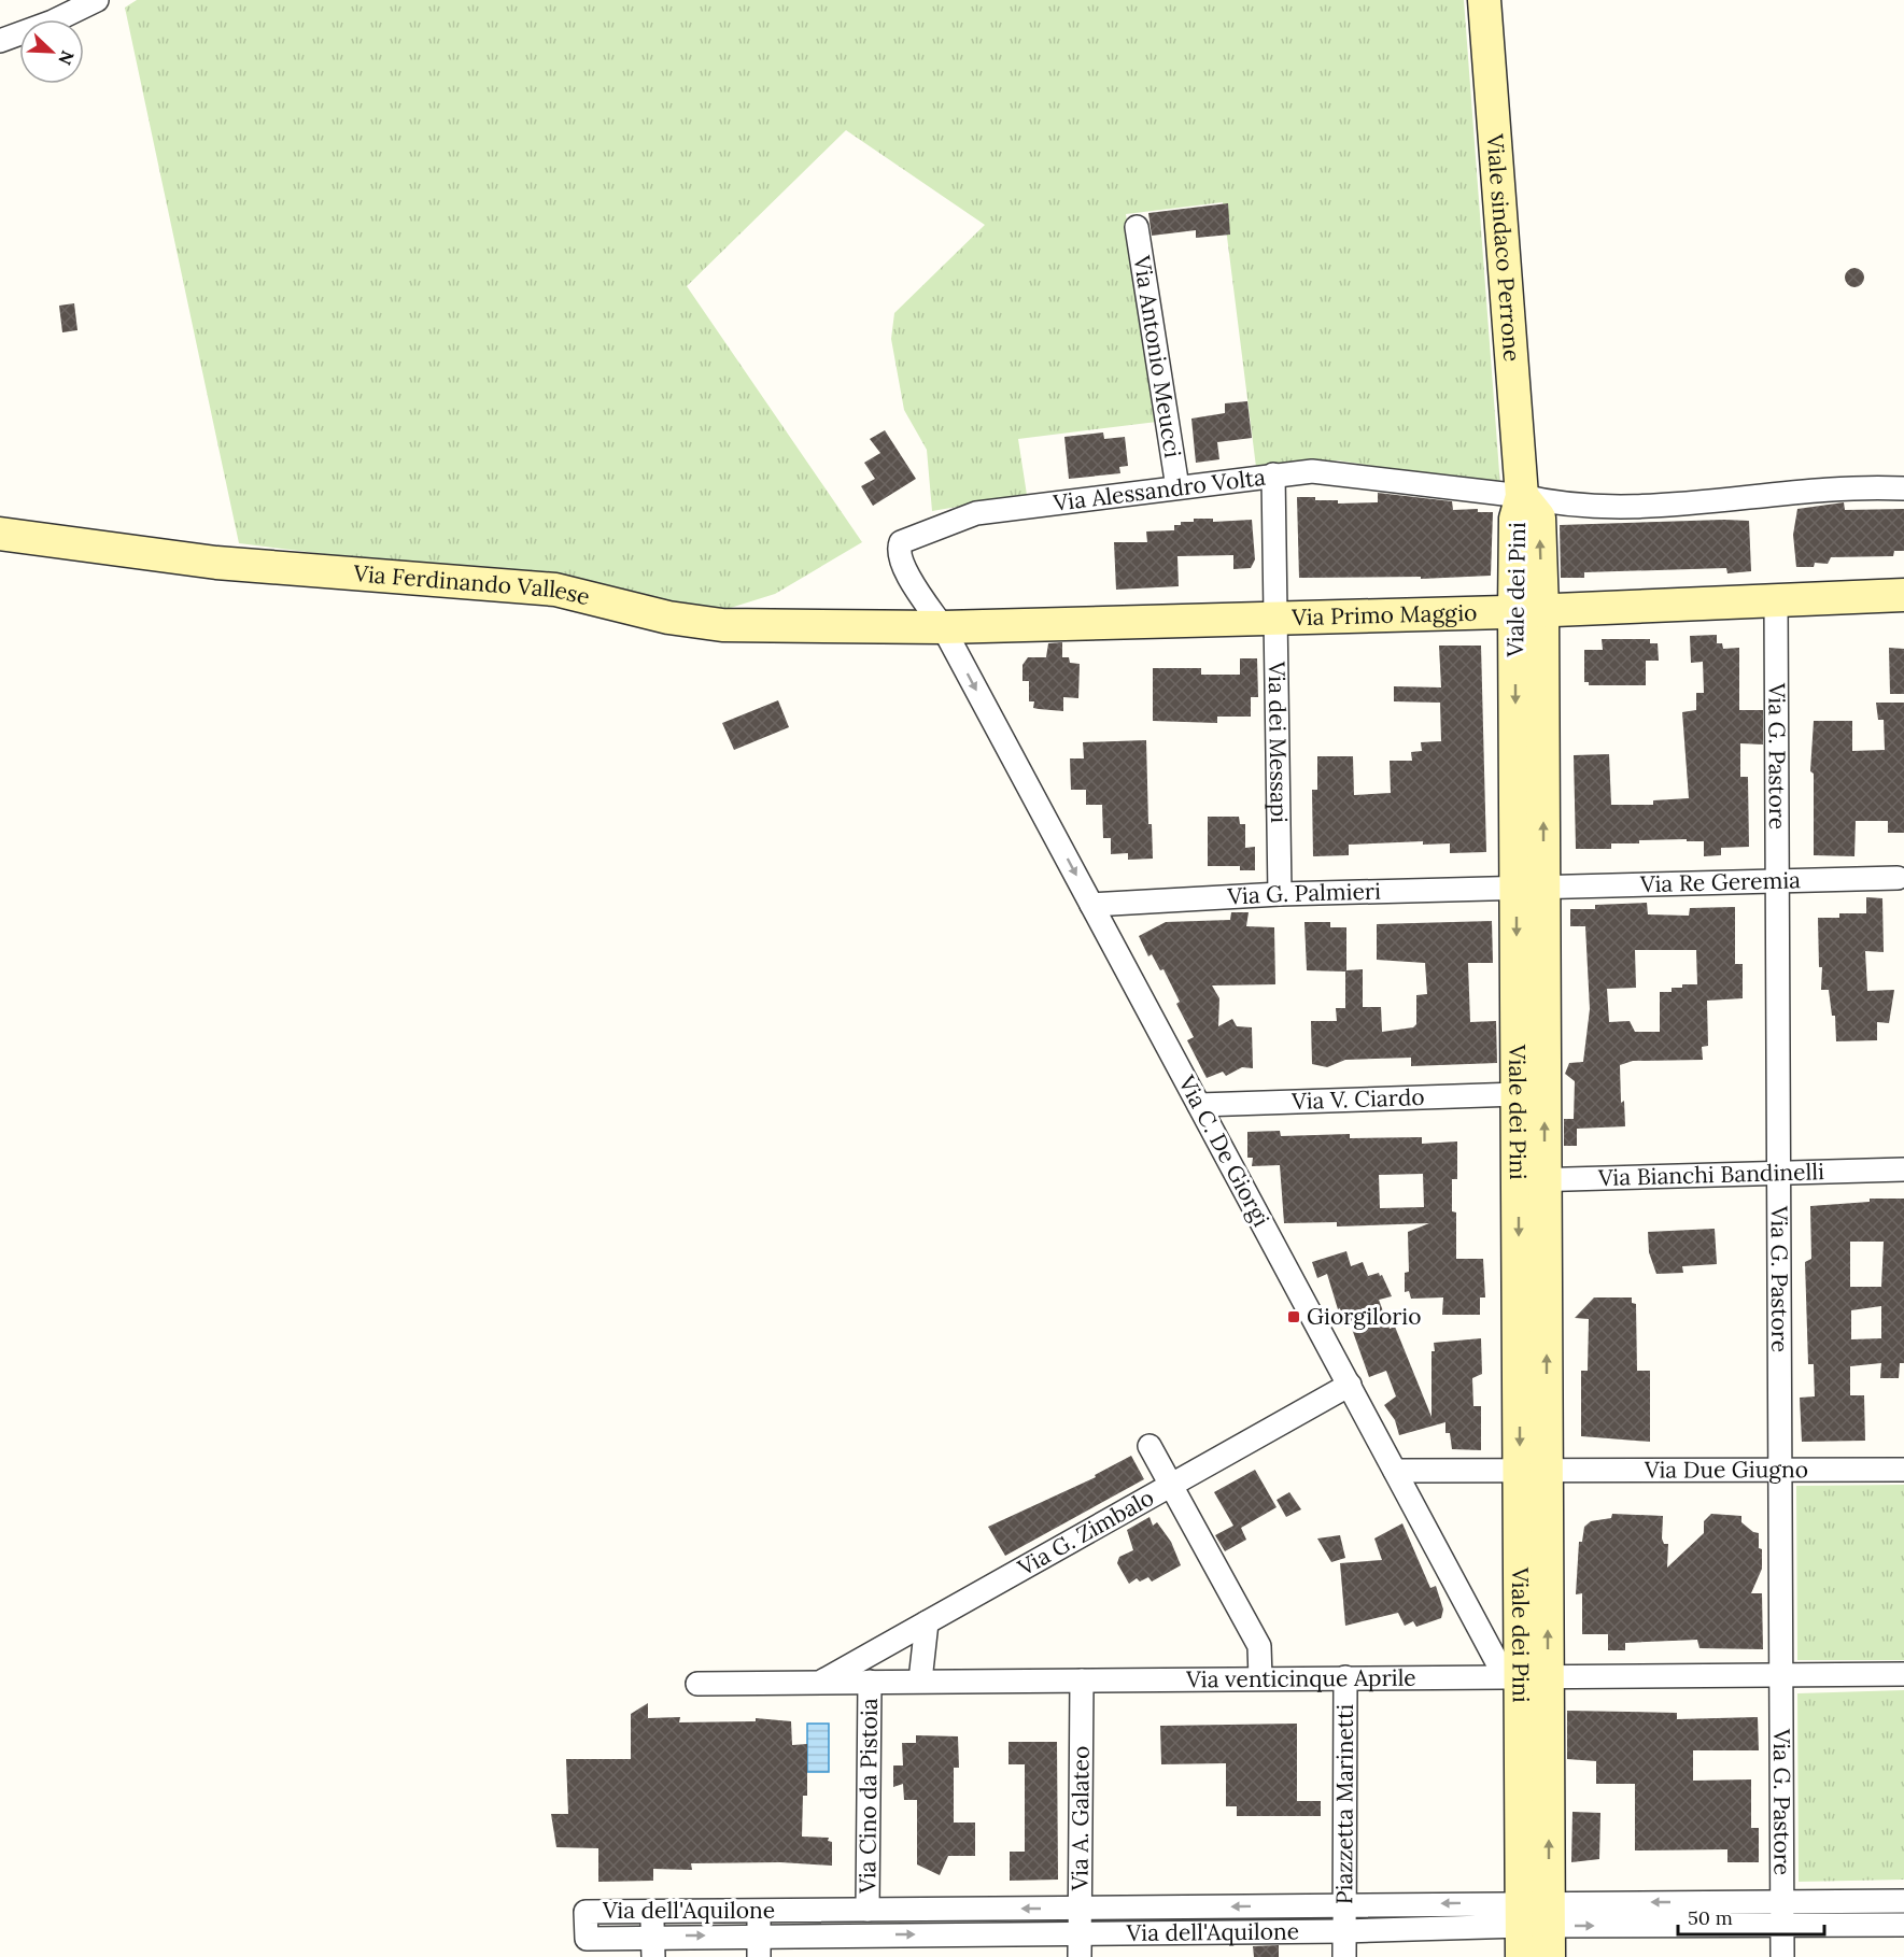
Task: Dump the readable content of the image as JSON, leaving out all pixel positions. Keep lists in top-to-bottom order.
{
  "streets": {
    "street": [
      "Viale sindaco Perrone",
      "Via Antonio Meucci",
      "Via Alessandro Volta",
      "Via Ferdinando Vallese",
      "Viale dei Pini",
      "Via Primo Maggio",
      "Via dei Messapi",
      "Via G. Pastore",
      "Via Re Geremia",
      "Via G. Palmieri",
      "Via V. Ciardo",
      "Via C. De Giorgi",
      "Via Bianchi Bandinelli",
      "Via Due Giugno",
      "Via G. Zimbalo",
      "Via venticinque Aprile",
      "Via Cino da Pistoia",
      "Piazzetta Marinetti",
      "Via A. Galateo",
      "Via dell'Aquilone"
    ]
  },
  "crossings": [
    ["Viale sindaco Perrone", "Via Alessandro Volta"],
    ["Viale sindaco Perrone", "Viale dei Pini"],
    ["Via Antonio Meucci", "Via Alessandro Volta"],
    ["Via Alessandro Volta", "Via Ferdinando Vallese"],
    ["Via Alessandro Volta", "Viale dei Pini"],
    ["Via Alessandro Volta", "Via Primo Maggio"],
    ["Via Alessandro Volta", "Via dei Messapi"],
    ["Via Alessandro Volta", "Via C. De Giorgi"],
    ["Via Ferdinando Vallese", "Via Primo Maggio"],
    ["Via Ferdinando Vallese", "Via C. De Giorgi"],
    ["Viale dei Pini", "Via Primo Maggio"],
    ["Viale dei Pini", "Via Re Geremia"],
    ["Viale dei Pini", "Via G. Palmieri"],
    ["Viale dei Pini", "Via V. Ciardo"],
    ["Viale dei Pini", "Via C. De Giorgi"],
    ["Viale dei Pini", "Via Bianchi Bandinelli"],
    ["Viale dei Pini", "Via Due Giugno"],
    ["Viale dei Pini", "Via venticinque Aprile"],
    ["Viale dei Pini", "Via dell'Aquilone"],
    ["Via Primo Maggio", "Via dei Messapi"],
    ["Via Primo Maggio", "Via G. Pastore"],
    ["Via Primo Maggio", "Via C. De Giorgi"],
    ["Via dei Messapi", "Via G. Palmieri"],
    ["Via G. Pastore", "Via Re Geremia"],
    ["Via G. Pastore", "Via Bianchi Bandinelli"],
    ["Via G. Pastore", "Via Due Giugno"],
    ["Via G. Pastore", "Via venticinque Aprile"],
    ["Via G. Pastore", "Via dell'Aquilone"],
    ["Via Re Geremia", "Via G. Palmieri"],
    ["Via G. Palmieri", "Via C. De Giorgi"],
    ["Via V. Ciardo", "Via C. De Giorgi"],
    ["Via C. De Giorgi", "Via Due Giugno"],
    ["Via C. De Giorgi", "Via G. Zimbalo"],
    ["Via C. De Giorgi", "Via venticinque Aprile"],
    ["Via G. Zimbalo", "Via venticinque Aprile"],
    ["Via venticinque Aprile", "Via Cino da Pistoia"],
    ["Via venticinque Aprile", "Piazzetta Marinetti"],
    ["Via venticinque Aprile", "Via A. Galateo"],
    ["Via Cino da Pistoia", "Via dell'Aquilone"],
    ["Piazzetta Marinetti", "Via dell'Aquilone"],
    ["Via A. Galateo", "Via dell'Aquilone"]
  ],
  "places": {
    "transit": ["Giorgilorio"]
  },
  "scale_bar": "50 m",
  "north": "bottom right"
}
